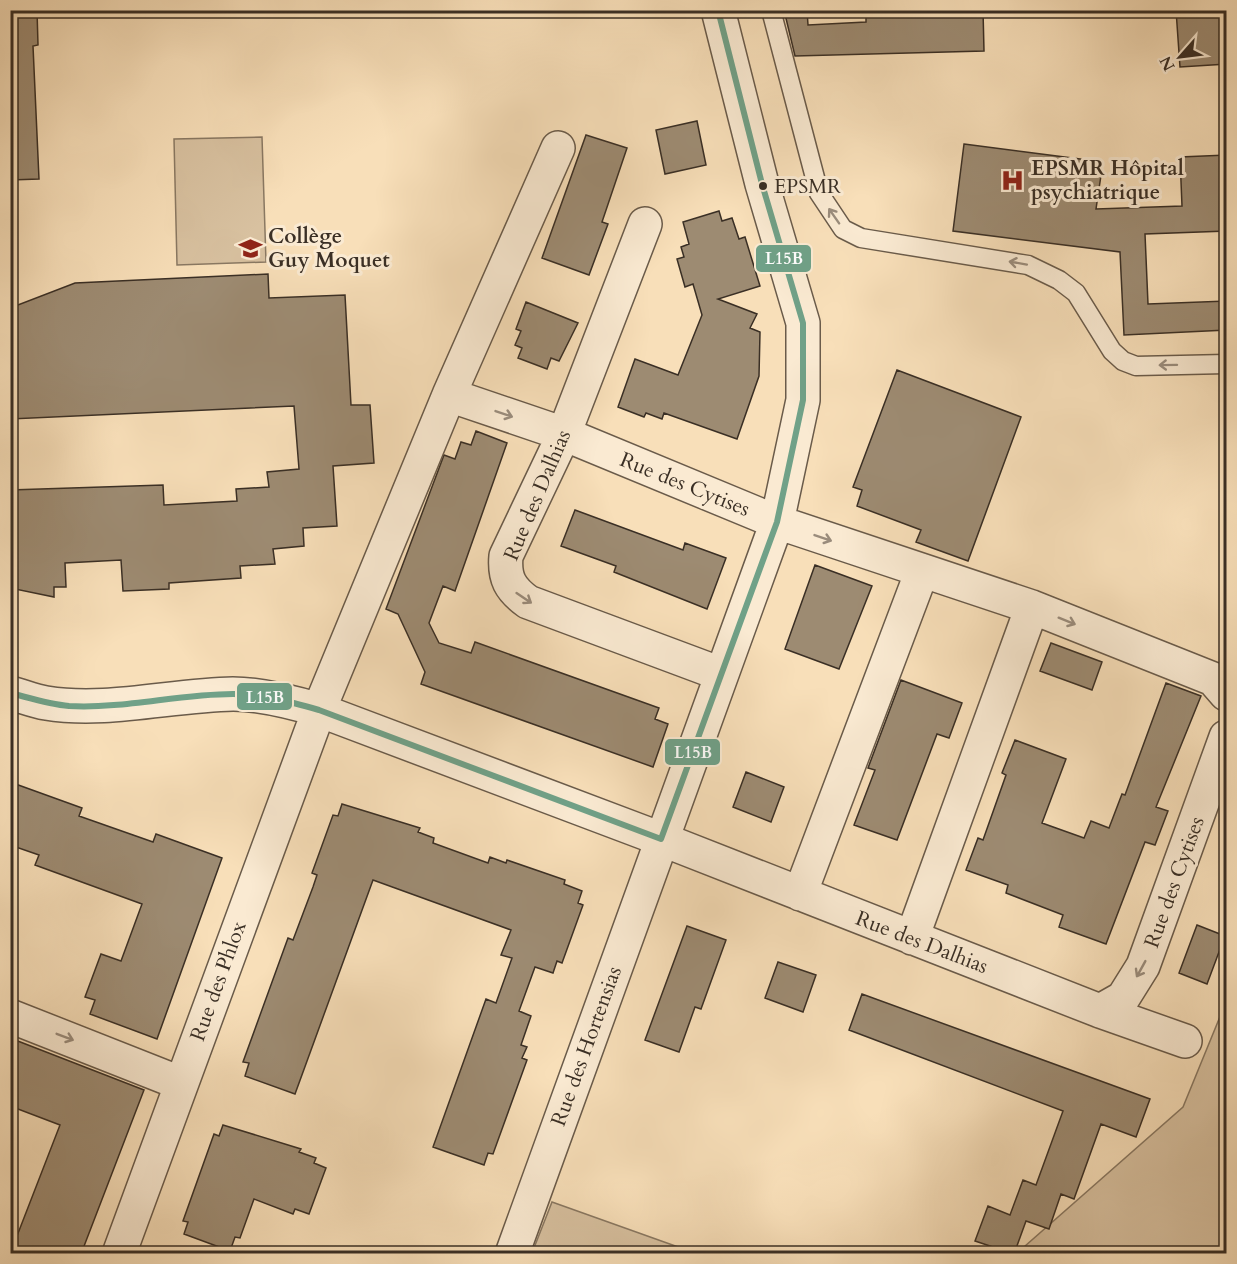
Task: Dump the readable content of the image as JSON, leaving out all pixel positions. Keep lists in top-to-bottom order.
{
  "streets": {
    "street": [
      "Rue des Cytises",
      "Rue des Dalhias",
      "Rue des Phlox",
      "Rue des Hortensias"
    ]
  },
  "crossings": [
    ["Rue des Cytises", "Rue des Dalhias"],
    ["Rue des Cytises", "Rue des Phlox"],
    ["Rue des Dalhias", "Rue des Phlox"],
    ["Rue des Dalhias", "Rue des Hortensias"]
  ],
  "places": {
    "hospital": ["EPSMR Hôpital psychiatrique"],
    "other": ["EPSMR"],
    "school or university": ["Collège Guy Moquet"]
  },
  "lines": ["transit line L15B"],
  "north": "bottom left"
}
